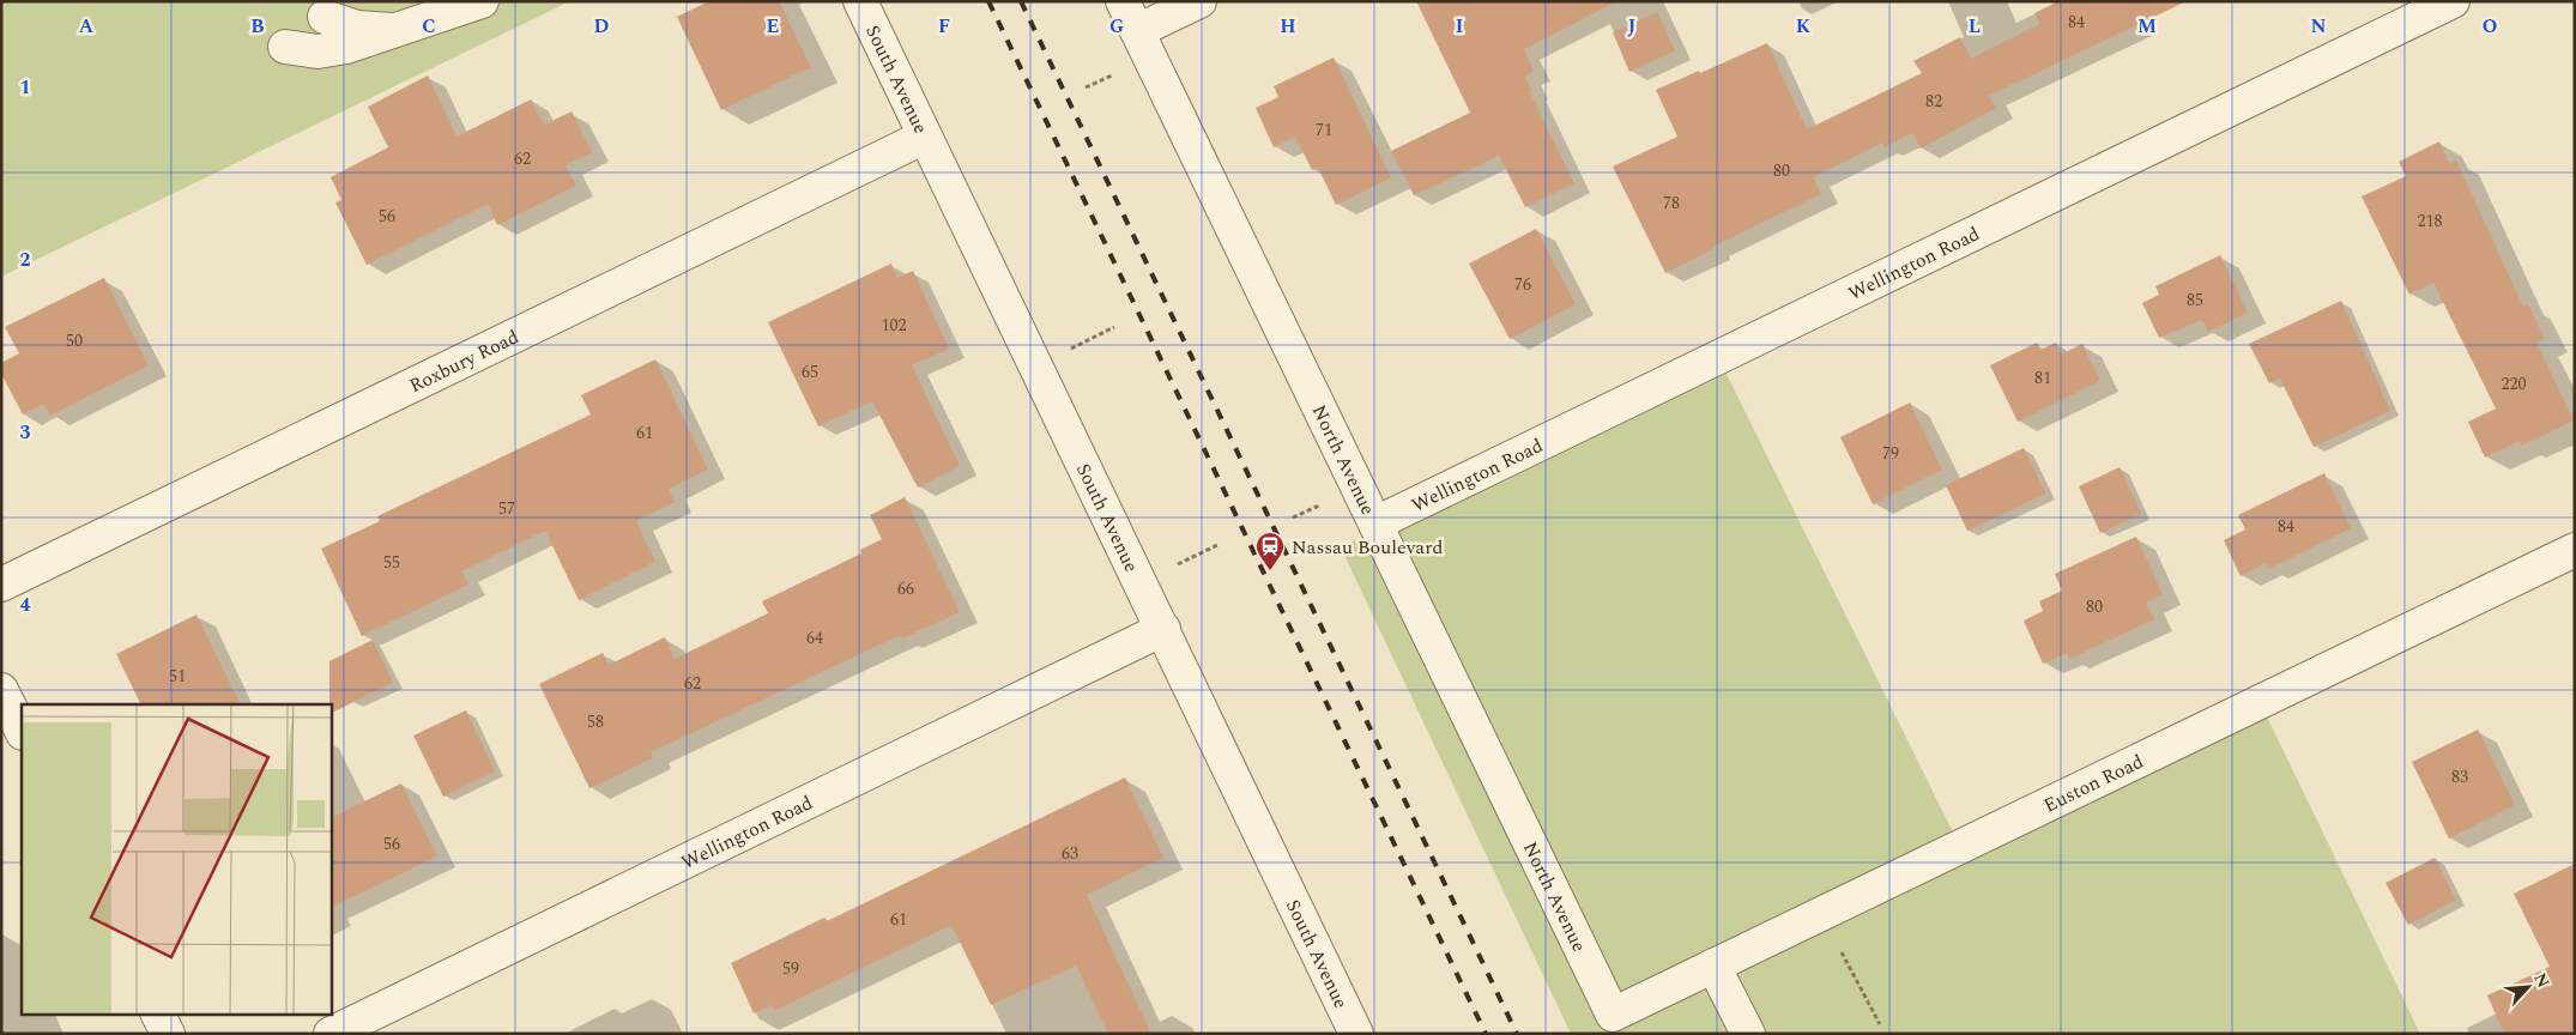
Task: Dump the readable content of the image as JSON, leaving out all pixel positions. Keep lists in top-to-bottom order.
{
  "streets": {
    "street": [
      "South Avenue",
      "Wellington Road",
      "Roxbury Road",
      "North Avenue",
      "Euston Road"
    ]
  },
  "crossings": [
    ["South Avenue", "Wellington Road"],
    ["South Avenue", "Roxbury Road"],
    ["Wellington Road", "North Avenue"],
    ["North Avenue", "Euston Road"]
  ],
  "places": {
    "station": ["Nassau Boulevard"]
  },
  "house_numbers": [
    "84",
    "82",
    "71",
    "62",
    "80",
    "78",
    "56",
    "218",
    "76",
    "85",
    "102",
    "50",
    "65",
    "81",
    "220",
    "61",
    "79",
    "57",
    "84",
    "55",
    "66",
    "80",
    "64",
    "51",
    "62",
    "58",
    "83",
    "56",
    "63",
    "61",
    "59"
  ],
  "north": "top right",
  "grid": {
    "columns": [
      "A",
      "B",
      "C",
      "D",
      "E",
      "F",
      "G",
      "H",
      "I",
      "J",
      "K",
      "L",
      "M",
      "N",
      "O"
    ],
    "rows": [
      "1",
      "2",
      "3",
      "4"
    ]
  }
}
